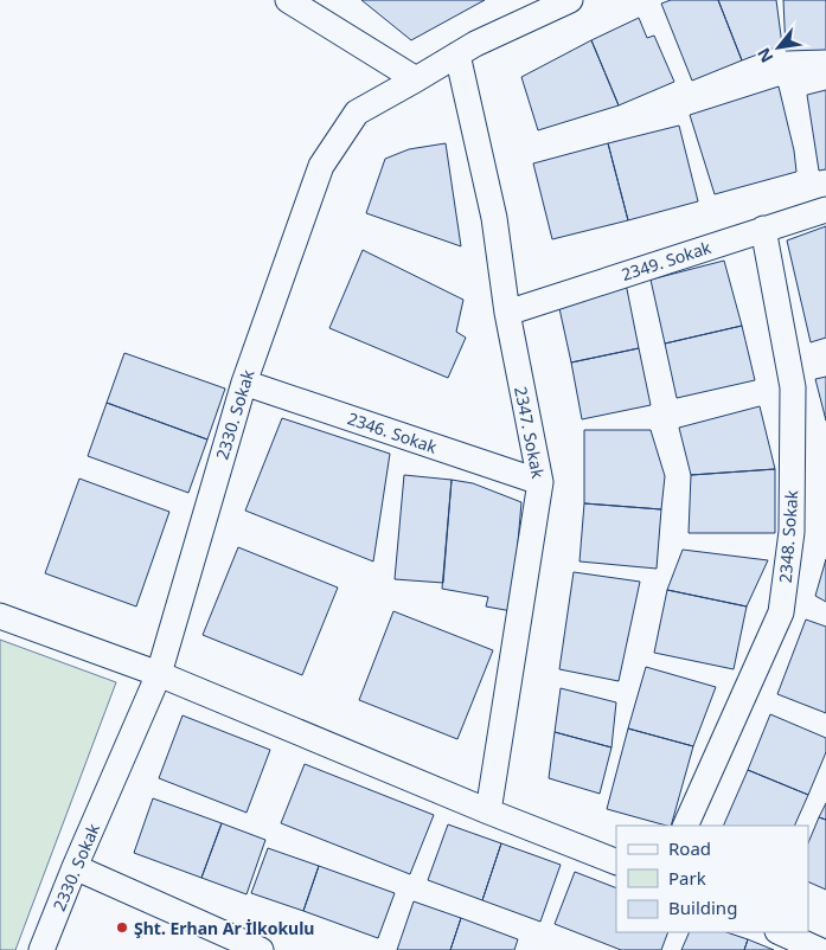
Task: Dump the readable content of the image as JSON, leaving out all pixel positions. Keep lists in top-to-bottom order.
{
  "streets": {
    "street": [
      "2349. Sokak",
      "2330. Sokak",
      "2346. Sokak",
      "2347. Sokak",
      "2348. Sokak"
    ]
  },
  "crossings": [
    ["2349. Sokak", "2347. Sokak"],
    ["2349. Sokak", "2348. Sokak"],
    ["2330. Sokak", "2346. Sokak"],
    ["2330. Sokak", "2347. Sokak"],
    ["2346. Sokak", "2347. Sokak"]
  ],
  "places": ["Şht. Erhan Ar İlkokulu"],
  "legend": ["Road", "Park", "Building"],
  "north": "bottom left"
}
